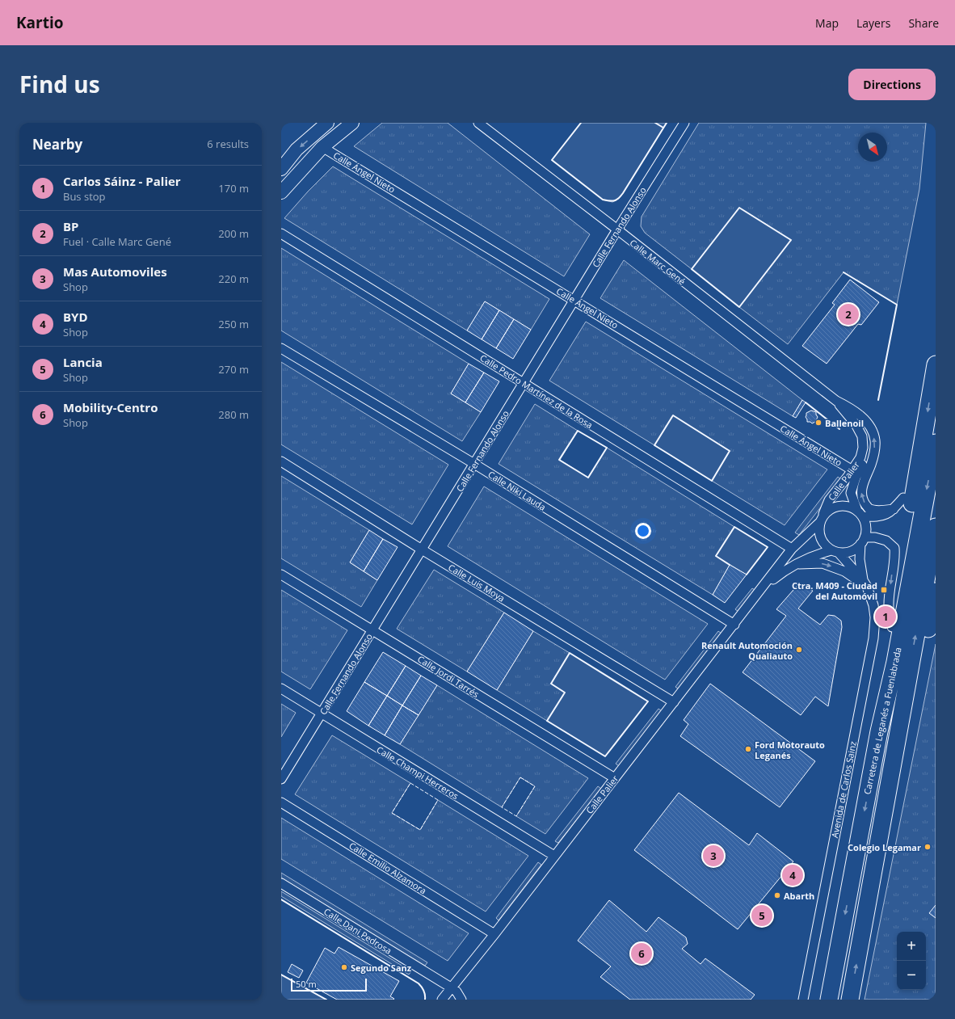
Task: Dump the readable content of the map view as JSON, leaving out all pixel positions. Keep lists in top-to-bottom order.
{
  "streets": {
    "highway": ["Carretera de Leganés a Fuenlabrada"],
    "street": [
      "Calle Ángel Nieto",
      "Calle Fernando Alonso",
      "Calle Marc Gené",
      "Calle Pedro Martínez de la Rosa",
      "Calle Palier",
      "Calle Niki Lauda",
      "Calle Luis Moya",
      "Calle Jordi Tarrés",
      "Calle Champi Herreros",
      "Avenida de Carlos Sainz",
      "Calle Emilio Alzamora",
      "Calle Dani Pedrosa"
    ]
  },
  "crossings": [
    ["Calle Ángel Nieto", "Calle Fernando Alonso"],
    ["Calle Ángel Nieto", "Calle Palier"],
    ["Calle Fernando Alonso", "Calle Marc Gené"],
    ["Calle Fernando Alonso", "Calle Pedro Martínez de la Rosa"],
    ["Calle Fernando Alonso", "Calle Niki Lauda"],
    ["Calle Fernando Alonso", "Calle Luis Moya"],
    ["Calle Fernando Alonso", "Calle Jordi Tarrés"],
    ["Calle Fernando Alonso", "Calle Champi Herreros"],
    ["Calle Marc Gené", "Calle Palier"],
    ["Calle Pedro Martínez de la Rosa", "Calle Palier"],
    ["Calle Palier", "Calle Niki Lauda"],
    ["Calle Palier", "Calle Luis Moya"],
    ["Calle Palier", "Calle Jordi Tarrés"],
    ["Calle Palier", "Calle Champi Herreros"],
    ["Calle Palier", "Avenida de Carlos Sainz"],
    ["Calle Palier", "Calle Emilio Alzamora"],
    ["Calle Palier", "Calle Dani Pedrosa"]
  ],
  "places": {
    "other": [
      "Ballenoil",
      "Renault Automoción Qualiauto",
      "Ford Motorauto Leganés",
      "Colegio Legamar",
      "Abarth",
      "Segundo Sanz"
    ],
    "transit": ["Ctra. M409 - Ciudad del Automóvil"]
  },
  "scale_bar": "50 m",
  "north": "bottom right",
  "page": {
    "header": "Kartio",
    "nav": ["Map", "Layers", "Share"],
    "title": "Find us",
    "buttons": "Directions",
    "heading": ["Nearby", "6 results"],
    "list": [
      {
        "mark": "1",
        "name": "Carlos Sáinz - Palier",
        "note": "Bus stop",
        "value": "170 m"
      },
      {
        "mark": "2",
        "name": "BP",
        "note": "Fuel · Calle Marc Gené",
        "value": "200 m"
      },
      {
        "mark": "3",
        "name": "Mas Automoviles",
        "note": "Shop",
        "value": "220 m"
      },
      {
        "mark": "4",
        "name": "BYD",
        "note": "Shop",
        "value": "250 m"
      },
      {
        "mark": "5",
        "name": "Lancia",
        "note": "Shop",
        "value": "270 m"
      },
      {
        "mark": "6",
        "name": "Mobility-Centro",
        "note": "Shop",
        "value": "280 m"
      }
    ],
    "pins": [
      "2",
      "1",
      "3",
      "4",
      "5",
      "6"
    ],
    "map_buttons": ["+", "−"],
    "scale": "50 m"
  }
}
